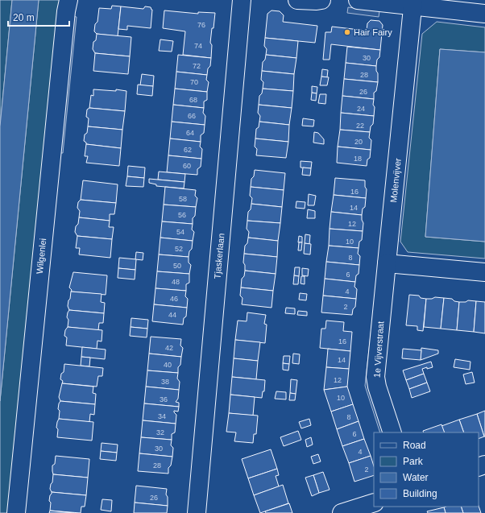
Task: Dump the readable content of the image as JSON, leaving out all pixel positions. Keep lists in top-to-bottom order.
{
  "streets": {
    "street": [
      "Molenvijver",
      "Wilgenlei",
      "Tjaskerlaan",
      "1e Vijverstraat"
    ]
  },
  "crossings": [
    ["Molenvijver", "1e Vijverstraat"]
  ],
  "places": ["Hair Fairy"],
  "house_numbers": [
    "76",
    "74",
    "30",
    "72",
    "28",
    "70",
    "26",
    "68",
    "24",
    "66",
    "22",
    "64",
    "20",
    "62",
    "18",
    "60",
    "16",
    "58",
    "14",
    "56",
    "12",
    "54",
    "10",
    "52",
    "8",
    "50",
    "6",
    "48",
    "4",
    "46",
    "2",
    "44",
    "16",
    "42",
    "14",
    "40",
    "12",
    "38",
    "10",
    "36",
    "34",
    "8",
    "32",
    "6",
    "30",
    "4",
    "28",
    "2",
    "26"
  ],
  "legend": [
    "Road",
    "Park",
    "Water",
    "Building"
  ],
  "scale_bar": "20 m"
}
